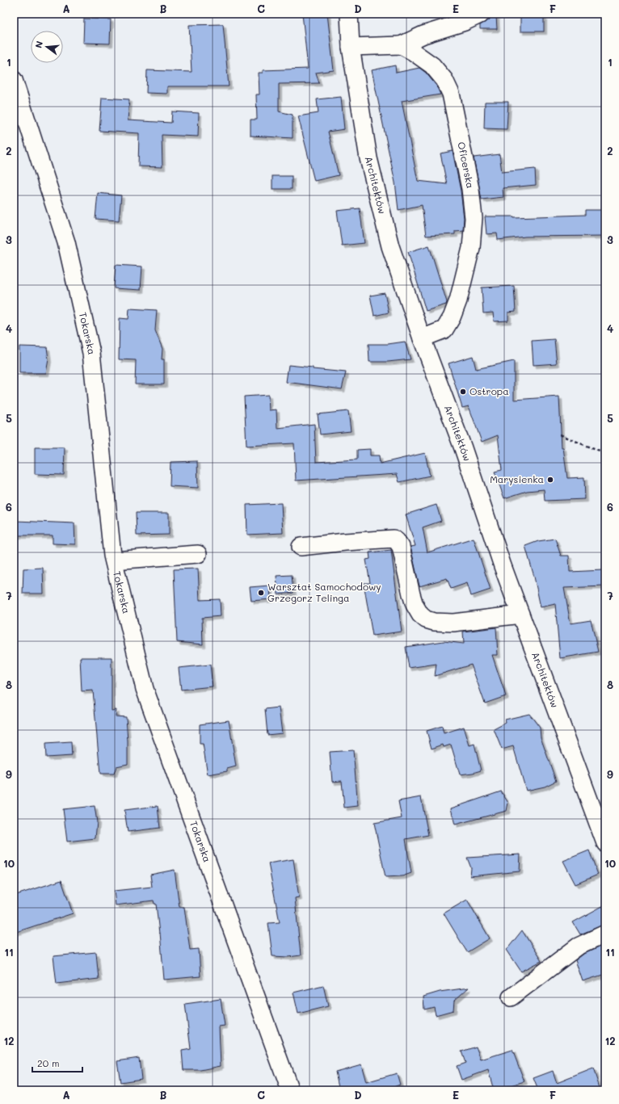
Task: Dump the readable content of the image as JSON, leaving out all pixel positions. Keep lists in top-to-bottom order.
{
  "streets": {
    "street": ["Oficerska", "Architektów", "Tokarska"]
  },
  "crossings": [
    ["Oficerska", "Architektów"]
  ],
  "places": ["Ostropa", "Marysienka", "Warsztat Samochodowy Grzegorz Telinga"],
  "scale_bar": "20 m",
  "north": "left",
  "grid": {
    "columns": [
      "A",
      "B",
      "C",
      "D",
      "E",
      "F"
    ],
    "rows": [
      "1",
      "2",
      "3",
      "4",
      "5",
      "6",
      "7",
      "8",
      "9",
      "10",
      "11",
      "12"
    ]
  }
}
